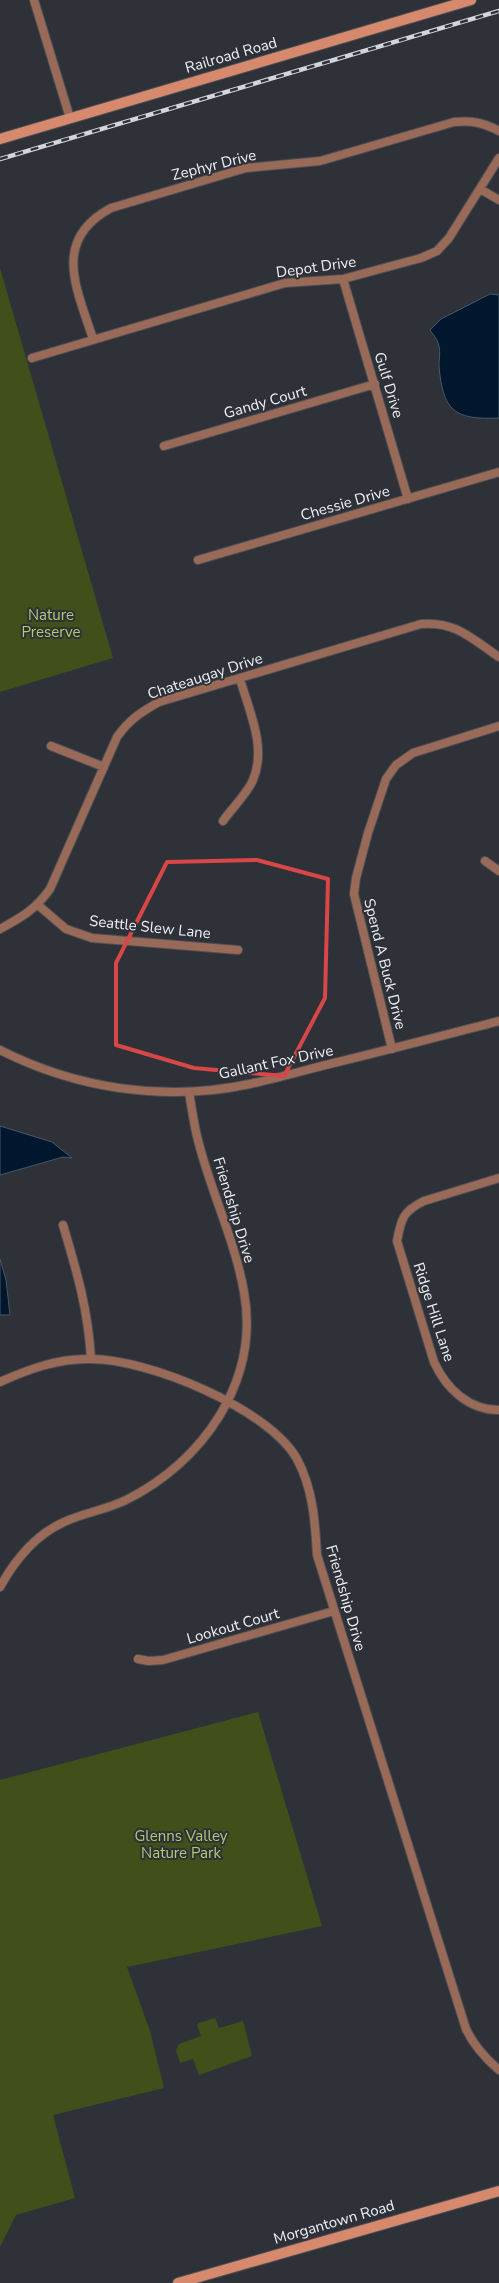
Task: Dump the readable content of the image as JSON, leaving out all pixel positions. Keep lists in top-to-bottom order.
{
  "streets": {
    "street": [
      "Railroad Road",
      "Zephyr Drive",
      "Depot Drive",
      "Gulf Drive",
      "Gandy Court",
      "Chessie Drive",
      "Chateaugay Drive",
      "Seattle Slew Lane",
      "Spend A Buck Drive",
      "Gallant Fox Drive",
      "Friendship Drive",
      "Ridge Hill Lane",
      "Lookout Court",
      "Morgantown Road"
    ]
  },
  "crossings": [
    ["Zephyr Drive", "Depot Drive"],
    ["Depot Drive", "Gulf Drive"],
    ["Gulf Drive", "Gandy Court"],
    ["Gulf Drive", "Chessie Drive"],
    ["Chateaugay Drive", "Seattle Slew Lane"],
    ["Spend A Buck Drive", "Gallant Fox Drive"],
    ["Gallant Fox Drive", "Friendship Drive"],
    ["Friendship Drive", "Lookout Court"]
  ],
  "parks": ["Nature Preserve", "Glenns Valley Nature Park"]
}
